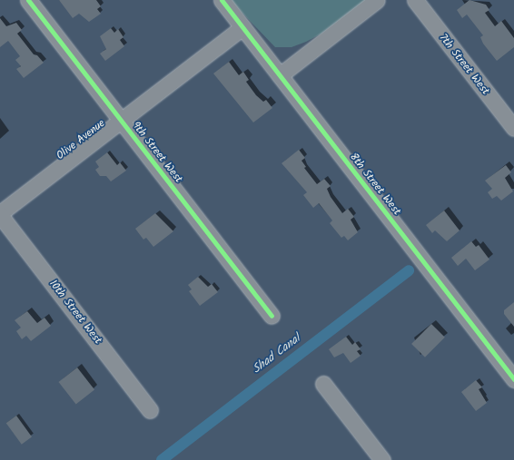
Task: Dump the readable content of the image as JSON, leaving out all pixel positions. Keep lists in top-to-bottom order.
{
  "streets": {
    "street": [
      "7th Street West",
      "Olive Avenue",
      "9th Street West",
      "8th Street West",
      "10th Street West"
    ]
  },
  "crossings": [
    ["Olive Avenue", "9th Street West"],
    ["Olive Avenue", "8th Street West"],
    ["Olive Avenue", "10th Street West"]
  ],
  "water": ["Shad Canal"]
}
